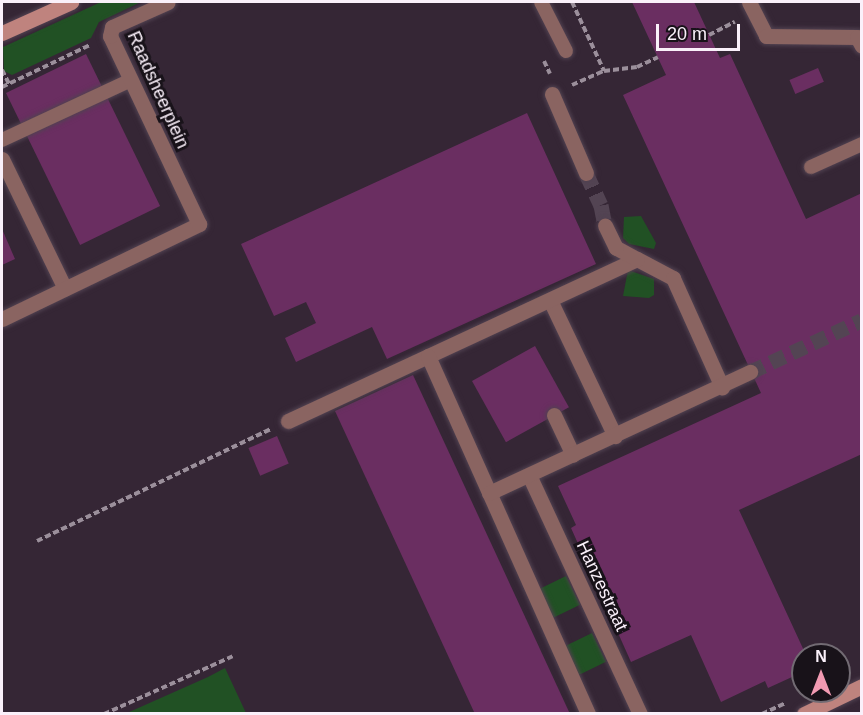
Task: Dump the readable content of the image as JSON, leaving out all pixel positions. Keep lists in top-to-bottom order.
{
  "streets": {
    "street": ["Raadsheerplein", "Hanzestraat"]
  },
  "scale_bar": "20 m",
  "north": "top"
}
